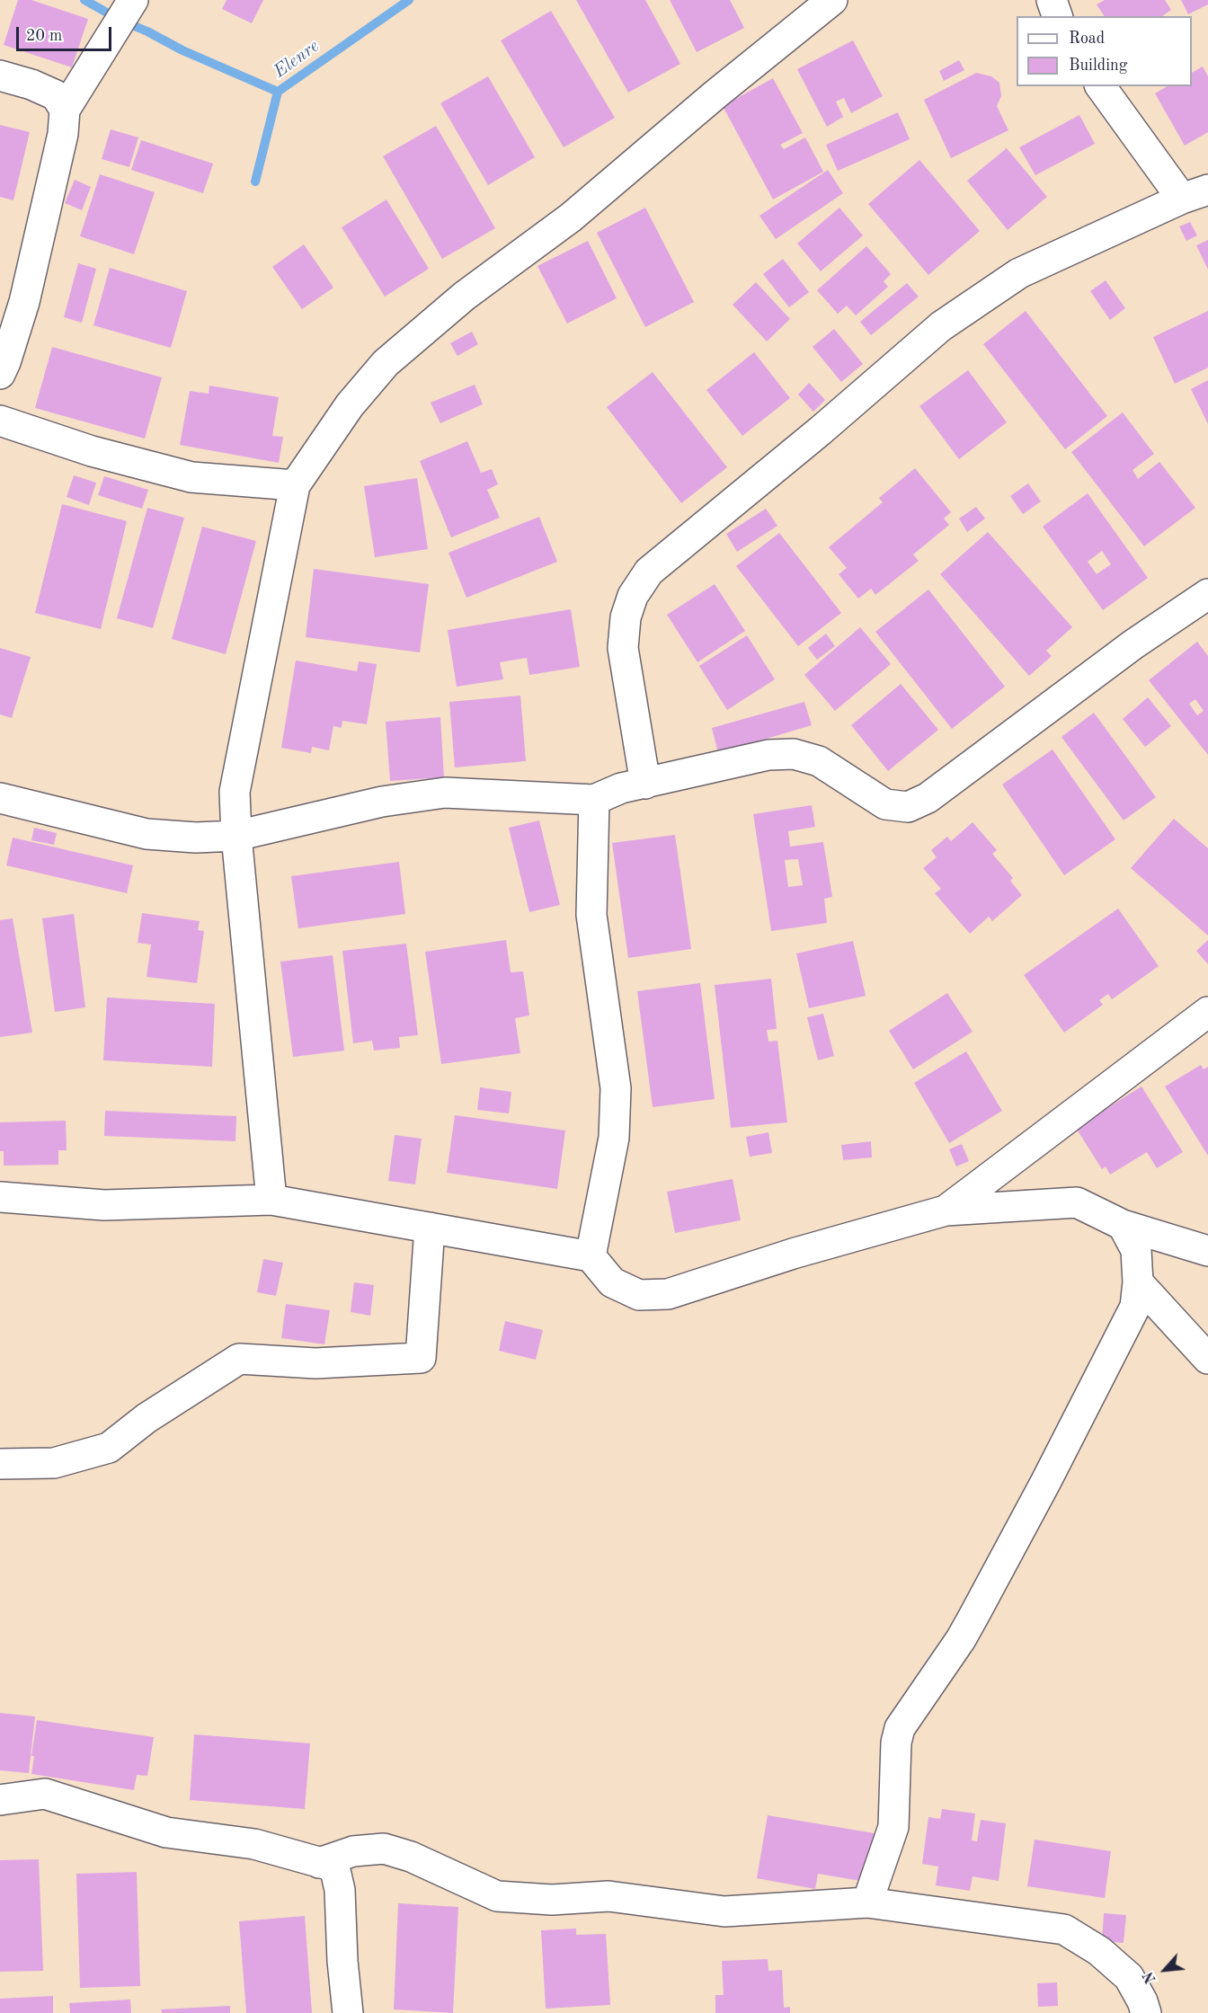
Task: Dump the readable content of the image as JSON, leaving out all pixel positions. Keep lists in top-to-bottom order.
{
  "water": ["Elenre"],
  "legend": ["Road", "Building"],
  "scale_bar": "20 m",
  "north": "bottom left"
}
